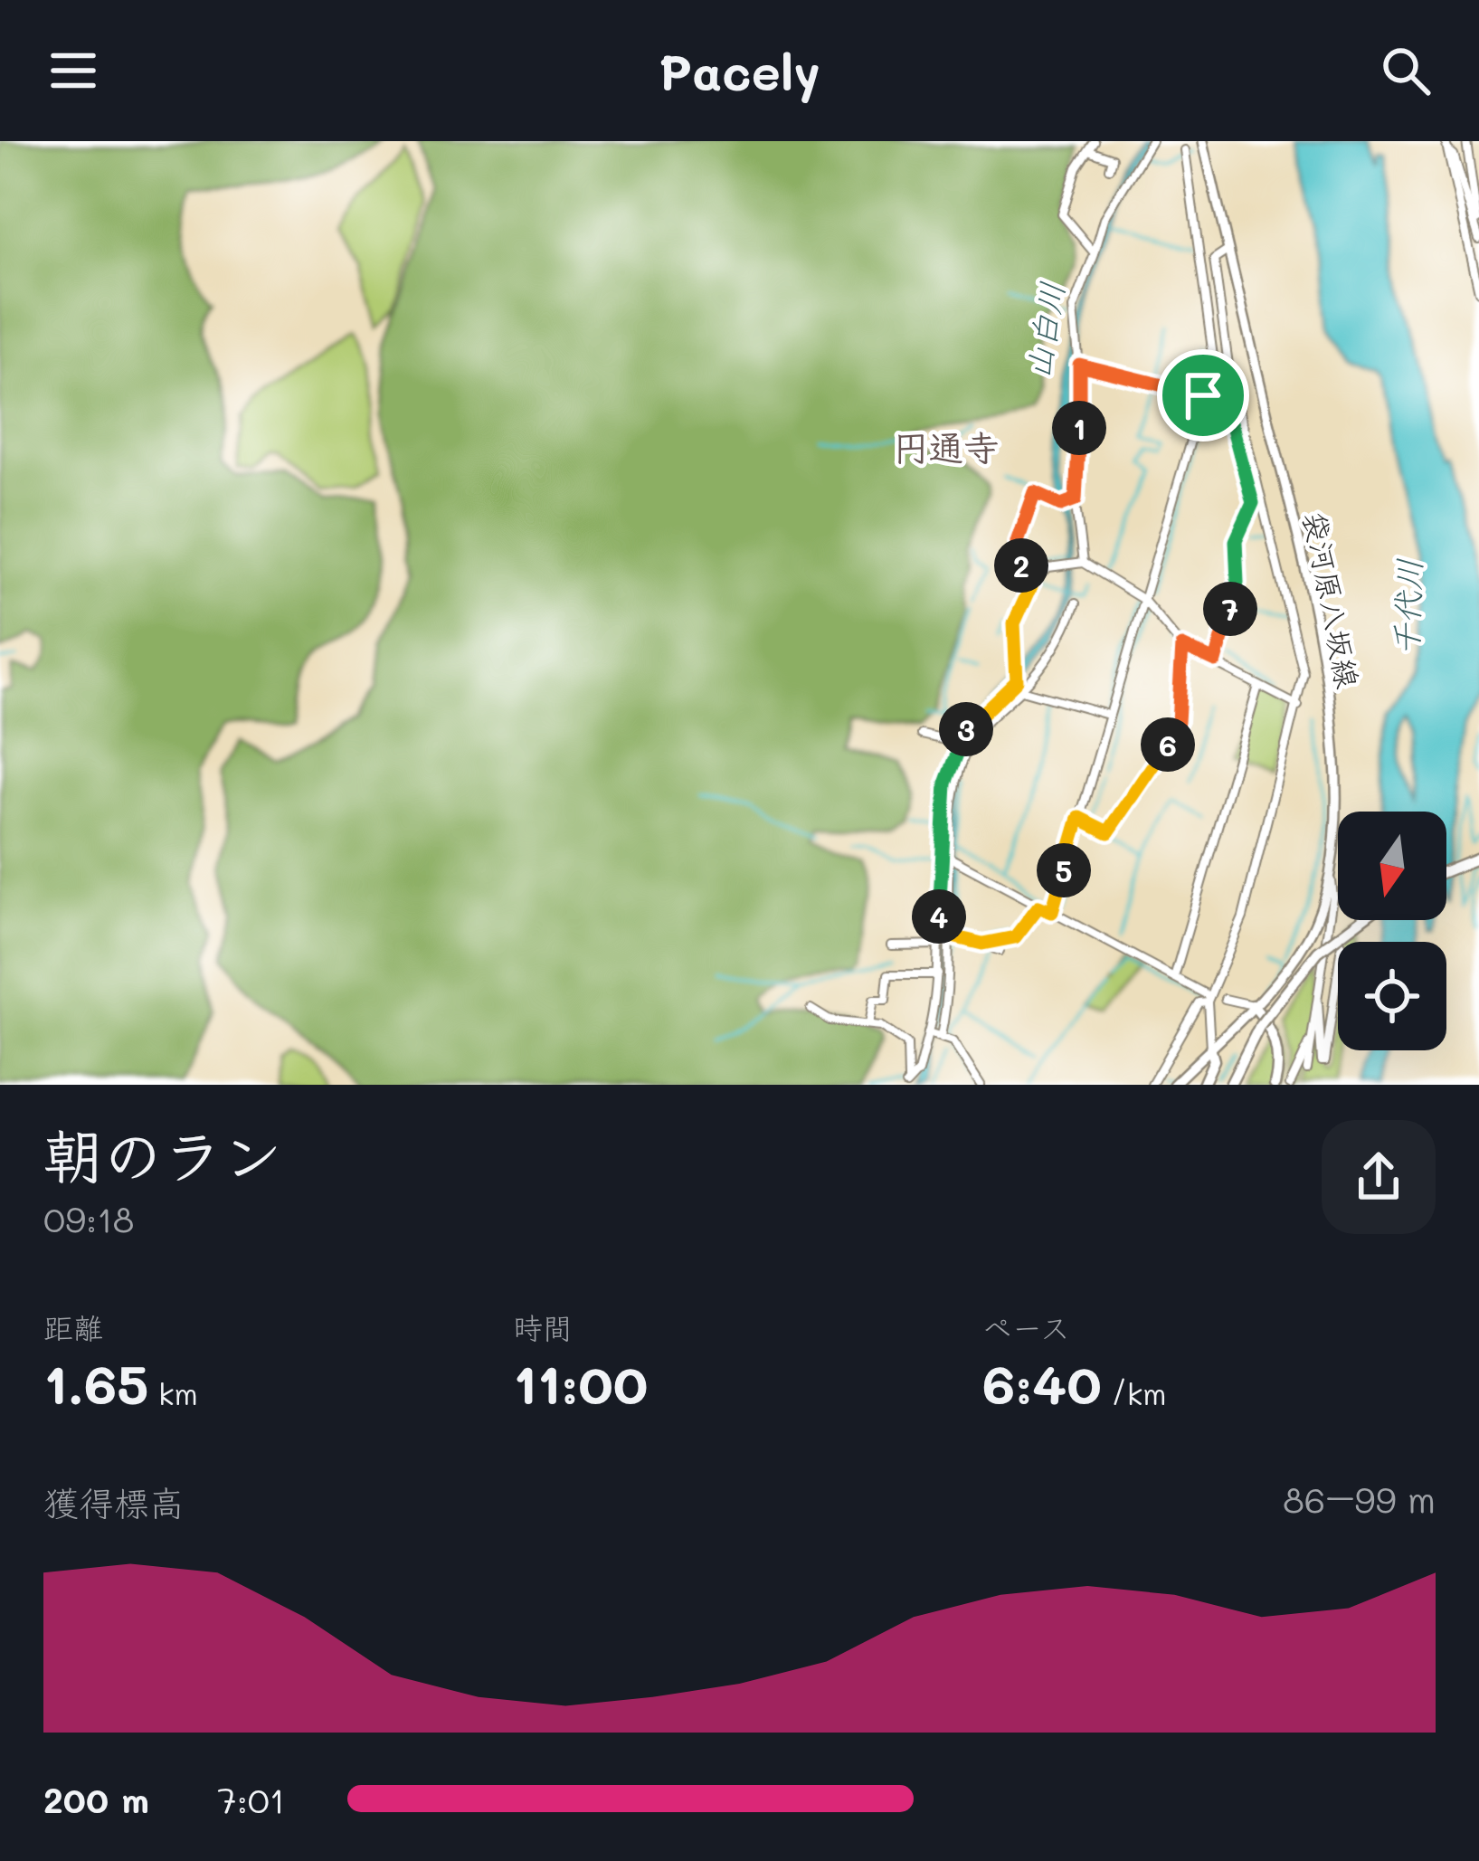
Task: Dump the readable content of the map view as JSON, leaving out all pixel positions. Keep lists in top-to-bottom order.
{
  "streets": {
    "main road": ["袋河原八坂線"]
  },
  "districts": ["円通寺"],
  "water": ["山白川", "千代川"],
  "north": "bottom",
  "page": {
    "header": "Pacely",
    "pins": [
      "1",
      "2",
      "7",
      "3",
      "6",
      "5",
      "4"
    ],
    "heading": ["朝のラン", "09:18"],
    "stats": [
      ["距離", "1.65 km"],
      ["時間", "11:00"],
      ["ペース", "6:40 /km"]
    ],
    "chart": ["獲得標高", "86–99 m"],
    "list": [
      {
        "name": "200 m",
        "note": "7:01"
      }
    ]
  }
}
